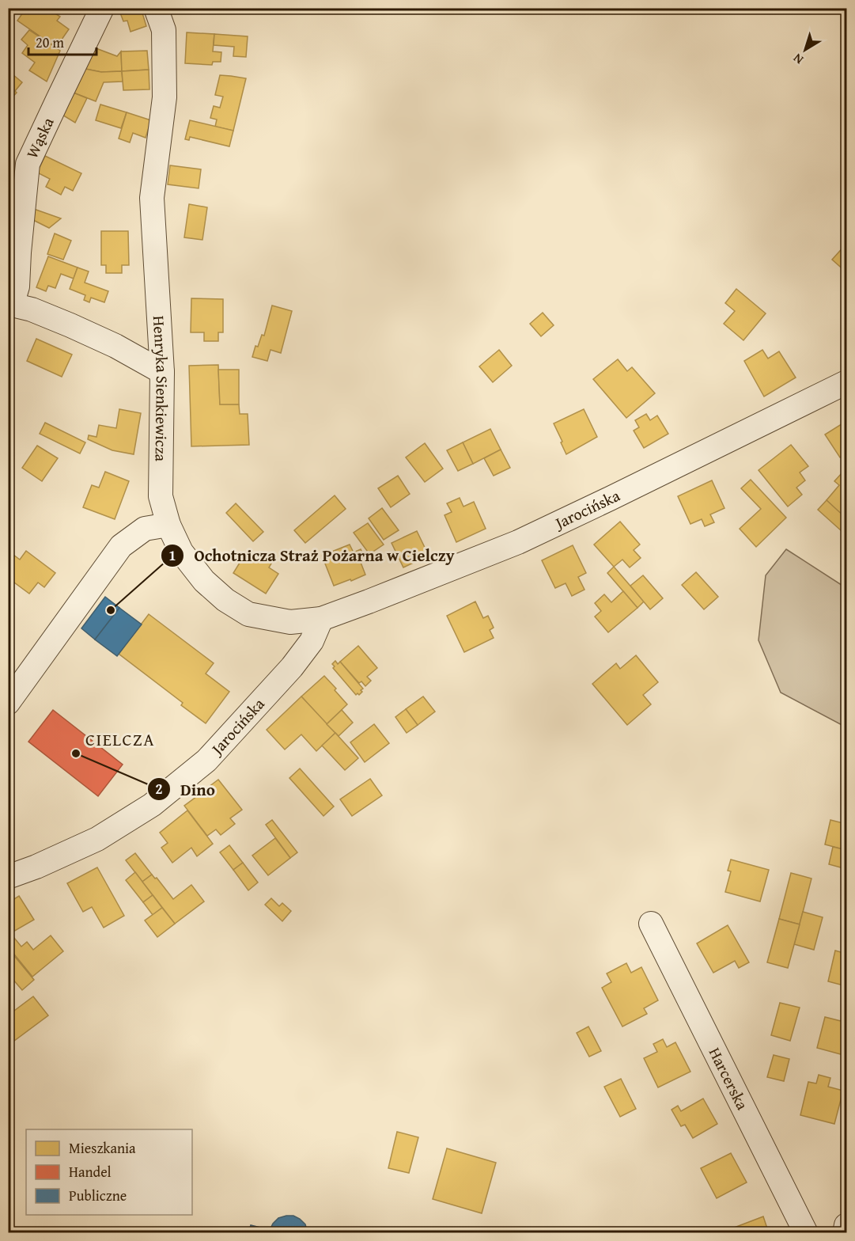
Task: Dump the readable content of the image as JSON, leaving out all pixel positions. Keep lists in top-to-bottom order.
{
  "streets": {
    "street": [
      "Wąska",
      "Henryka Sienkiewicza",
      "Jarocińska",
      "Harcerska"
    ]
  },
  "crossings": [
    ["Wąska", "Henryka Sienkiewicza"],
    ["Henryka Sienkiewicza", "Jarocińska"]
  ],
  "districts": ["CIELCZA"],
  "places": ["Ochotnicza Straż Pożarna w Cielczy", "Dino"],
  "legend": ["Mieszkania", "Handel", "Publiczne"],
  "scale_bar": "20 m",
  "north": "bottom left"
}
